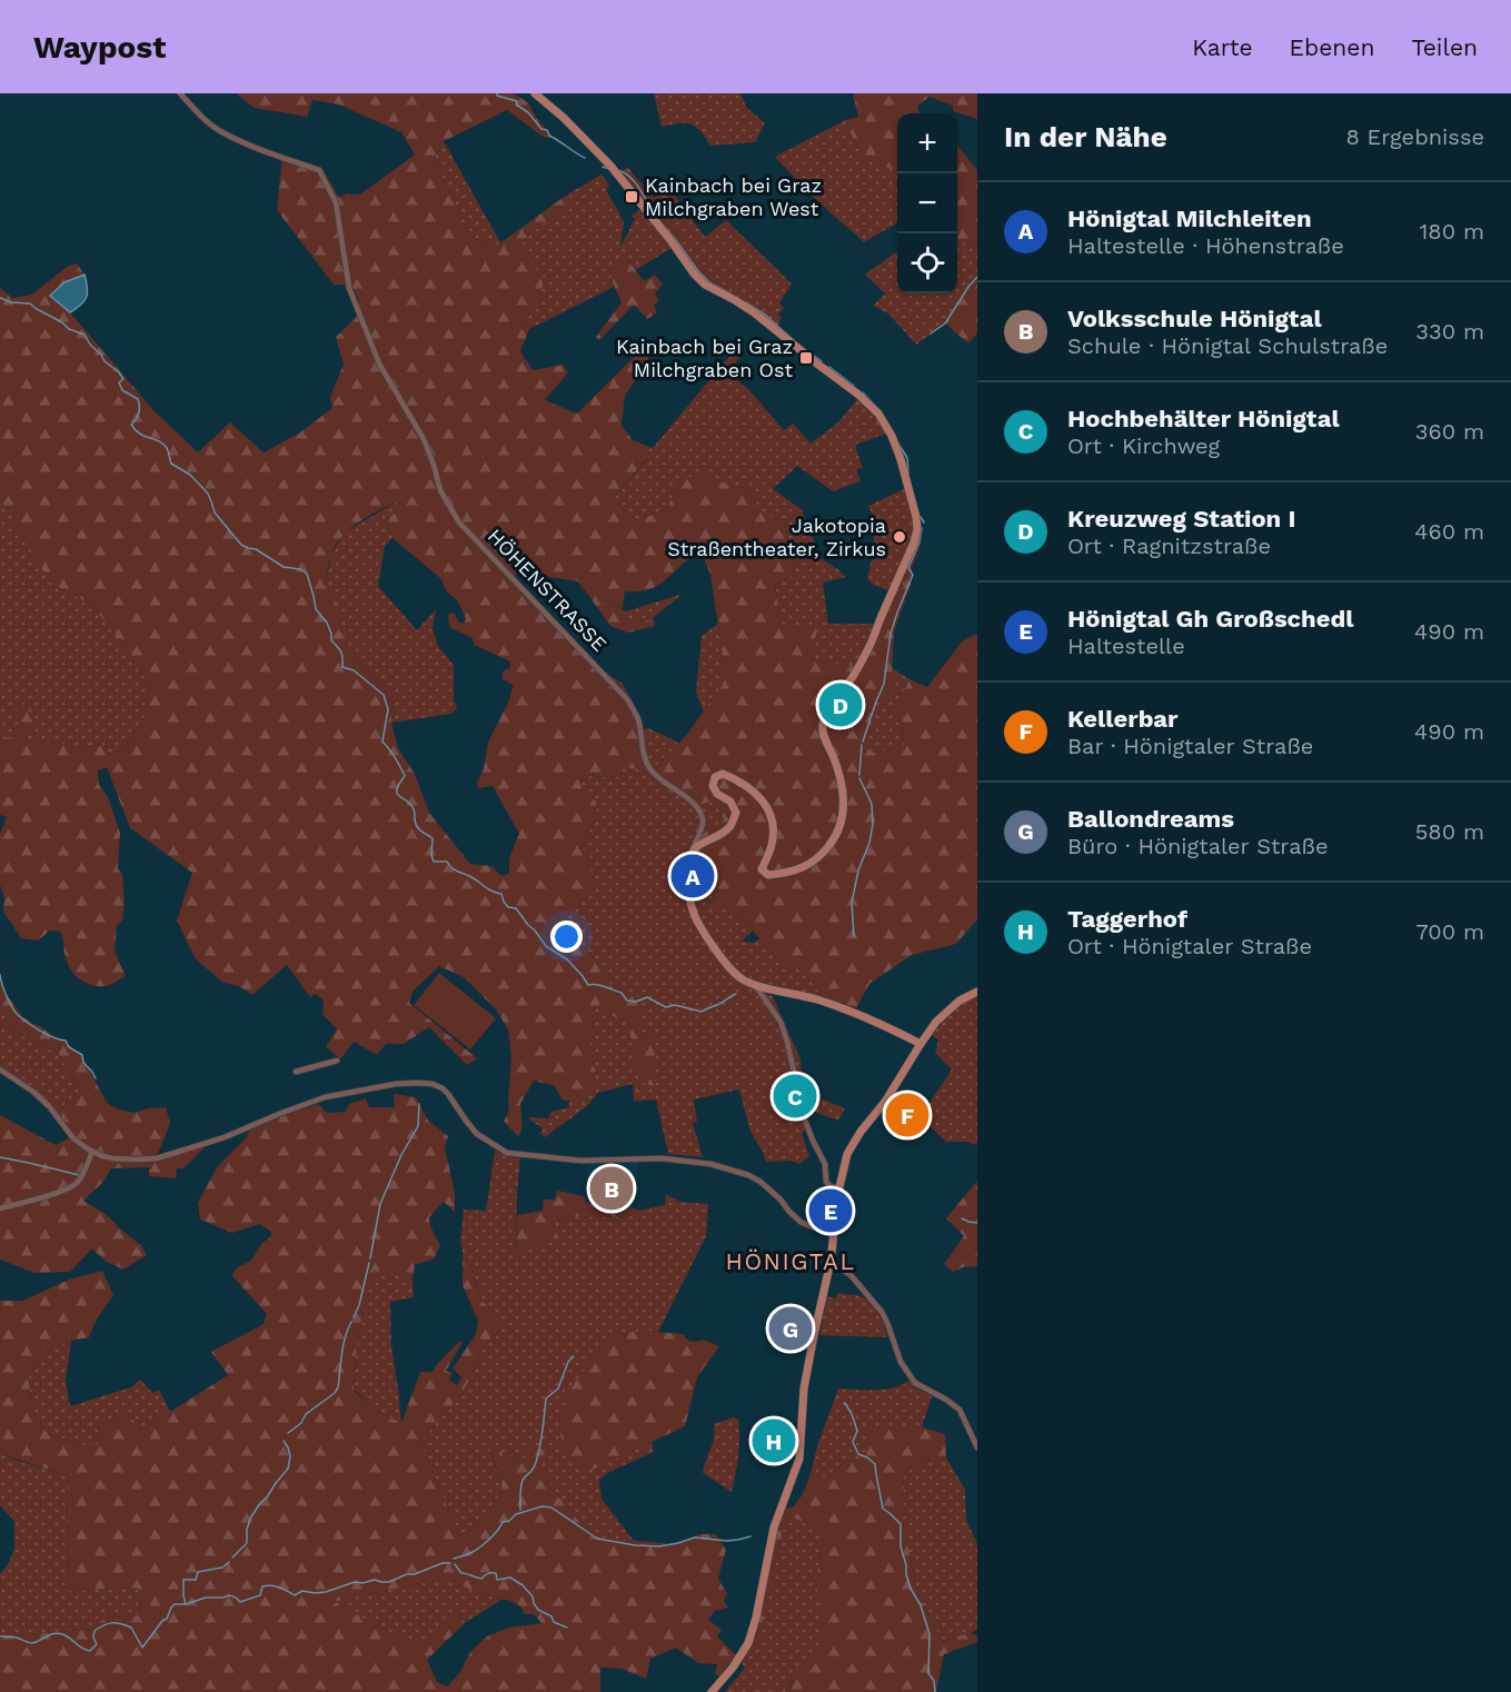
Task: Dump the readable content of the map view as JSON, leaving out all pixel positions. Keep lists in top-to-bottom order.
{
  "streets": {
    "main road": ["HÖHENSTRASSE"]
  },
  "districts": ["HÖNIGTAL"],
  "places": {
    "transit": ["Kainbach bei Graz Milchgraben West", "Kainbach bei Graz Milchgraben Ost"],
    "other": ["Jakotopia Straßentheater, Zirkus"]
  },
  "page": {
    "header": "Waypost",
    "nav": ["Karte", "Ebenen", "Teilen"],
    "heading": ["In der Nähe", "8 Ergebnisse"],
    "map_buttons": ["+", "−"],
    "list": [
      {
        "mark": "A",
        "name": "Hönigtal Milchleiten",
        "note": "Haltestelle · Höhenstraße",
        "value": "180 m"
      },
      {
        "mark": "B",
        "name": "Volksschule Hönigtal",
        "note": "Schule · Hönigtal Schulstraße",
        "value": "330 m"
      },
      {
        "mark": "C",
        "name": "Hochbehälter Hönigtal",
        "note": "Ort · Kirchweg",
        "value": "360 m"
      },
      {
        "mark": "D",
        "name": "Kreuzweg Station I",
        "note": "Ort · Ragnitzstraße",
        "value": "460 m"
      },
      {
        "mark": "E",
        "name": "Hönigtal Gh Großschedl",
        "note": "Haltestelle",
        "value": "490 m"
      },
      {
        "mark": "F",
        "name": "Kellerbar",
        "note": "Bar · Hönigtaler Straße",
        "value": "490 m"
      },
      {
        "mark": "G",
        "name": "Ballondreams",
        "note": "Büro · Hönigtaler Straße",
        "value": "580 m"
      },
      {
        "mark": "H",
        "name": "Taggerhof",
        "note": "Ort · Hönigtaler Straße",
        "value": "700 m"
      }
    ],
    "pins": [
      "D",
      "A",
      "C",
      "F",
      "B",
      "E",
      "G",
      "H"
    ]
  }
}
